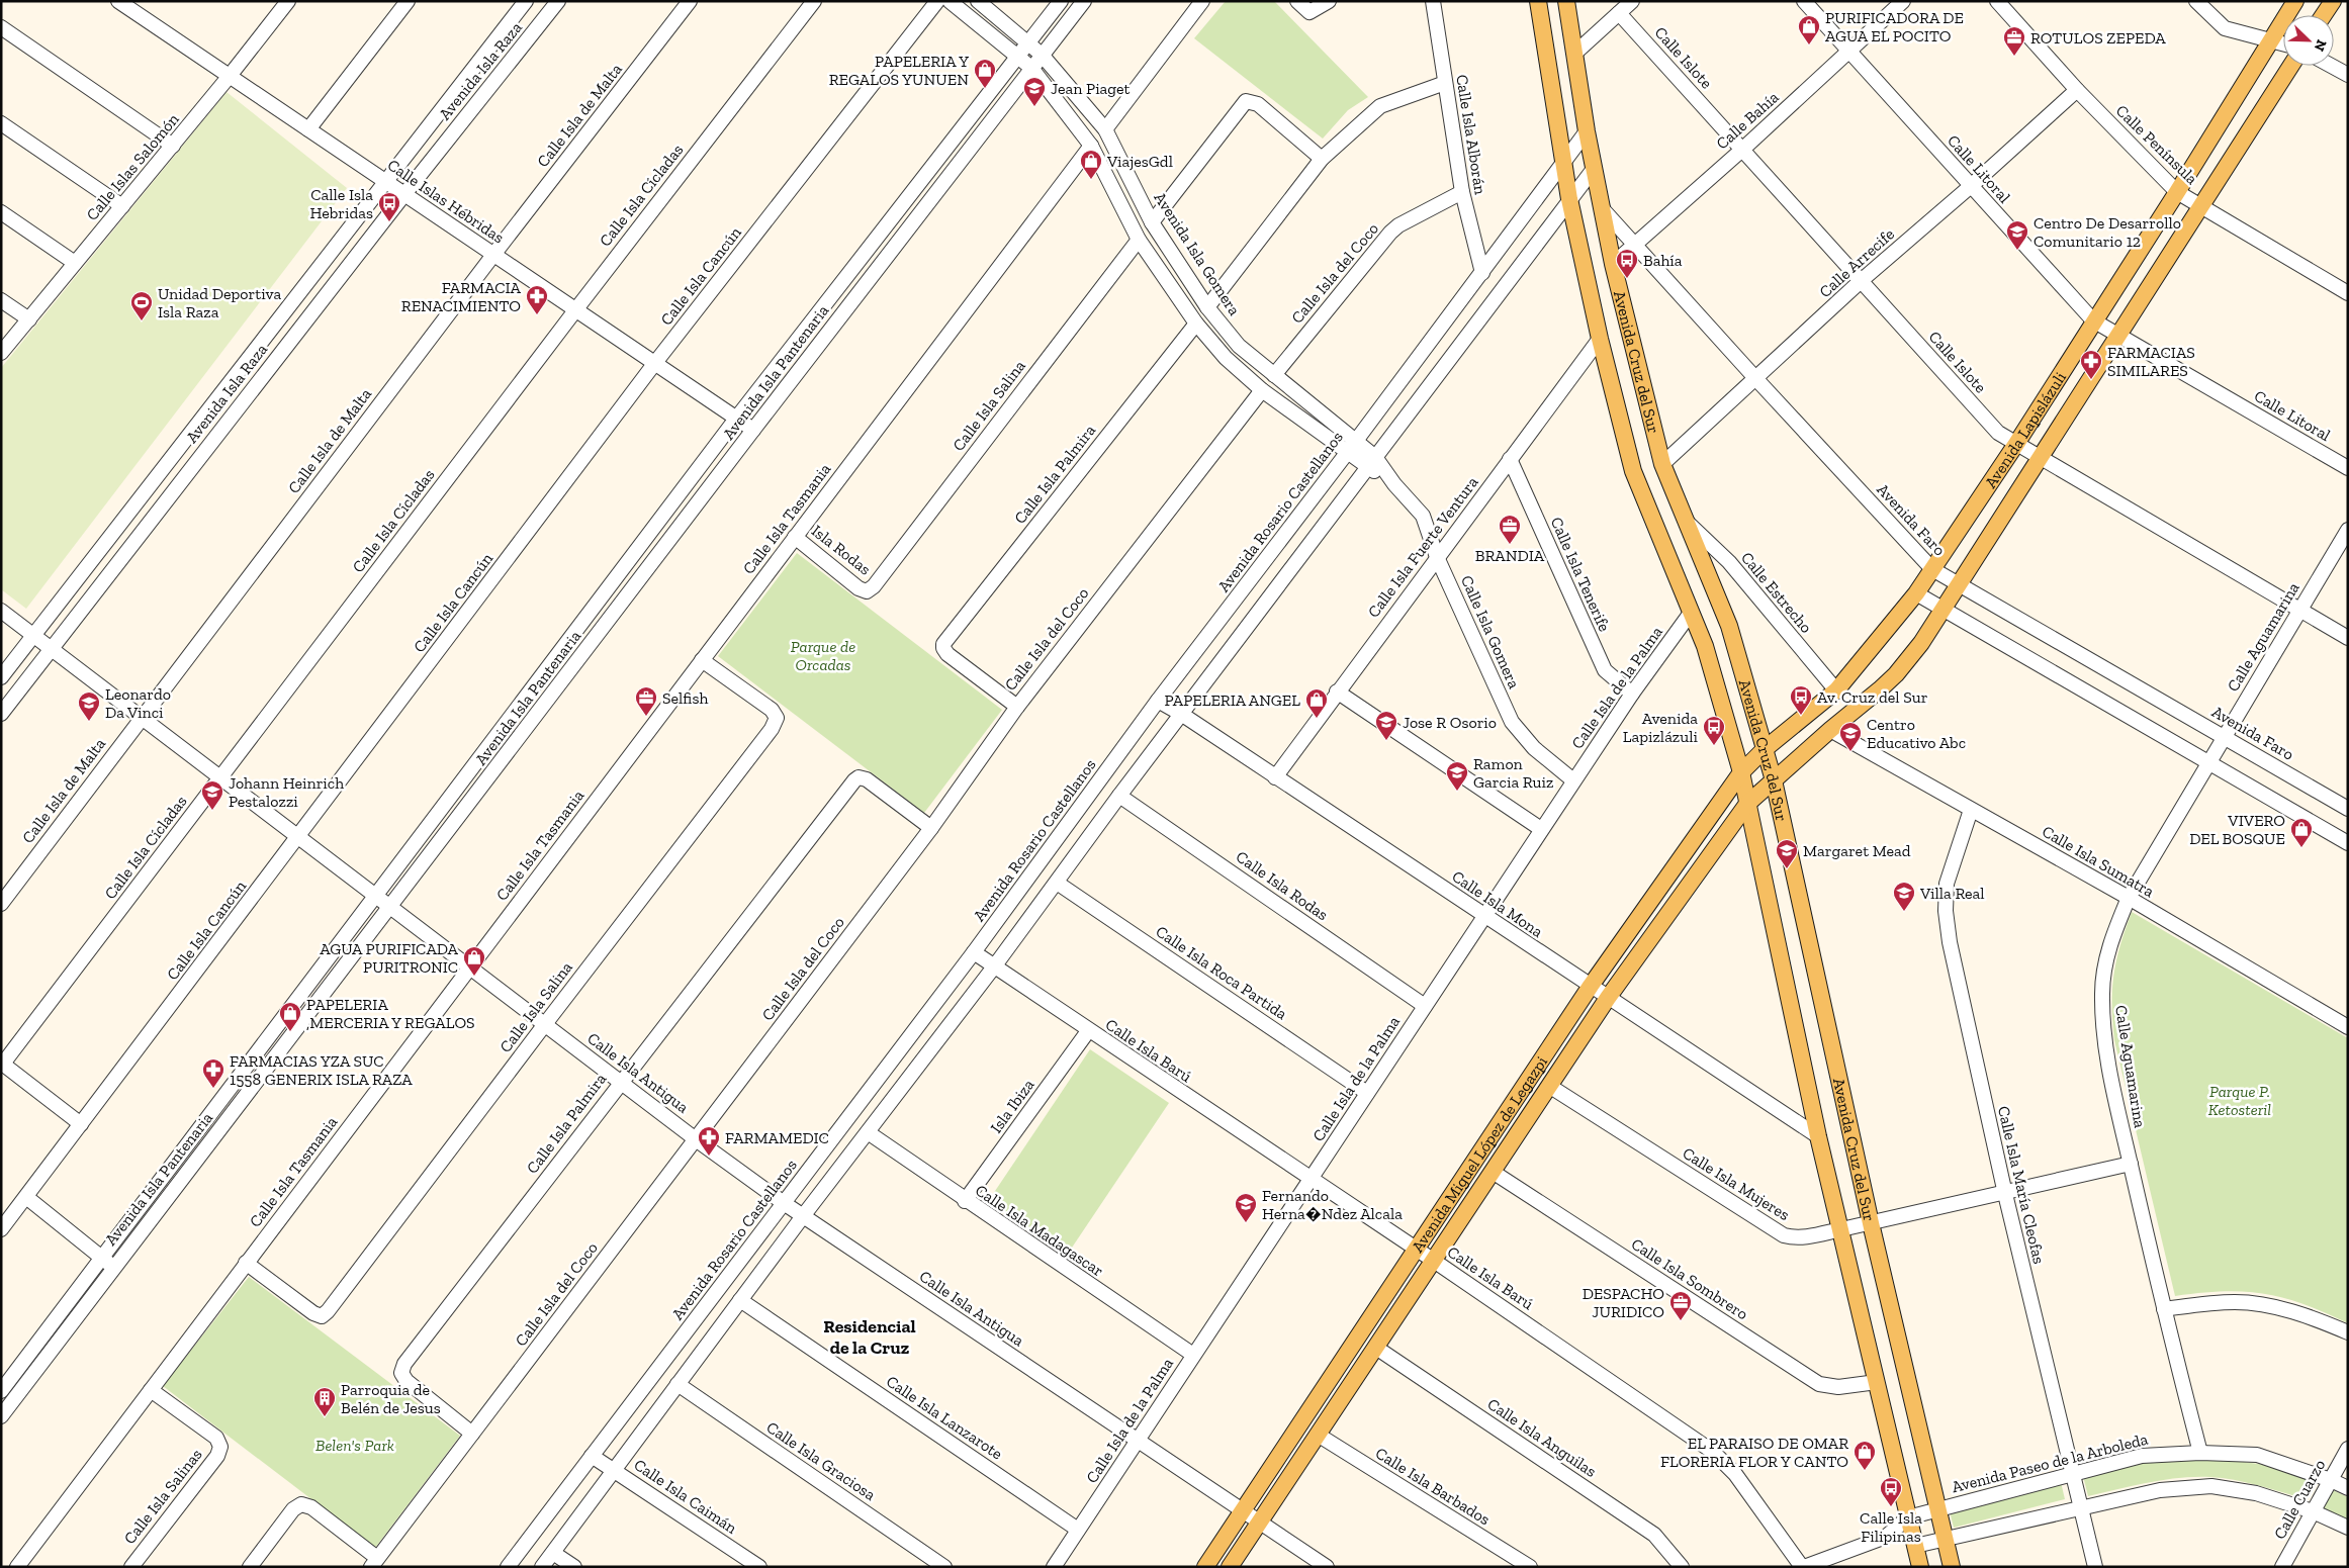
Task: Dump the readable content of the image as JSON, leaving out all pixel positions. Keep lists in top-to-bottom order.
{
  "streets": {
    "main road": ["Avenida Cruz del Sur", "Avenida Lapislázuli", "Avenida Miguel López de Legazpi"],
    "street": [
      "Calle Islote",
      "Avenida Isla Raza",
      "Calle Isla de Malta",
      "Calle Bahía",
      "Calle Isla Alborán",
      "Calle Península",
      "Calle Islas Salomón",
      "Calle Litoral",
      "Calle Isla Cícladas",
      "Calle Islas Hébridas",
      "Avenida Isla Gomera",
      "Calle Arrecife",
      "Calle Isla del Coco",
      "Calle Isla Cancún",
      "Avenida Isla Pantenaria",
      "Calle Isla Salina",
      "Calle Isla Palmira",
      "Avenida Rosario Castellanos",
      "Calle Isla Tasmania",
      "Avenida Faro",
      "Calle Isla Fuerte Ventura",
      "Isla Rodas",
      "Calle Isla Tenerife",
      "Calle Estrecho",
      "Calle Isla Gomera",
      "Calle Aguamarina",
      "Calle Isla de la Palma",
      "Calle Isla Sumatra",
      "Calle Isla Rodas",
      "Calle Isla Mona",
      "Calle Isla Roca Partida",
      "Calle Isla Barú",
      "Calle Isla Antigua",
      "Isla Ibiza",
      "Calle Isla Mujeres",
      "Calle Isla María Cleofas",
      "Calle Isla Madagascar",
      "Calle Isla Sombrero",
      "Calle Isla Lanzarote",
      "Calle Isla Anguilas",
      "Calle Isla Graciosa",
      "Avenida Paseo de la Arboleda",
      "Calle Isla Barbados",
      "Calle Isla Salinas",
      "Calle Isla Caimán",
      "Calle Cuarzo"
    ]
  },
  "crossings": [
    ["Calle Islote", "Calle Bahía"],
    ["Calle Islote", "Calle Arrecife"],
    ["Calle Islote", "Avenida Lapislázuli"],
    ["Calle Islote", "Calle Aguamarina"],
    ["Avenida Isla Raza", "Calle Islas Hébridas"],
    ["Avenida Isla Raza", "Calle Isla Antigua"],
    ["Calle Isla de Malta", "Calle Islas Hébridas"],
    ["Calle Isla de Malta", "Calle Isla Antigua"],
    ["Calle Bahía", "Calle Litoral"],
    ["Calle Bahía", "Avenida Cruz del Sur"],
    ["Calle Bahía", "Avenida Faro"],
    ["Calle Isla Alborán", "Calle Isla del Coco"],
    ["Calle Isla Alborán", "Avenida Rosario Castellanos"],
    ["Calle Península", "Calle Arrecife"],
    ["Calle Península", "Avenida Lapislázuli"],
    ["Calle Islas Salomón", "Calle Islas Hébridas"],
    ["Calle Litoral", "Calle Arrecife"],
    ["Calle Litoral", "Avenida Lapislázuli"],
    ["Calle Isla Cícladas", "Calle Islas Hébridas"],
    ["Calle Isla Cícladas", "Calle Isla Antigua"],
    ["Calle Islas Hébridas", "Calle Isla Cancún"],
    ["Calle Islas Hébridas", "Avenida Isla Pantenaria"],
    ["Avenida Isla Gomera", "Calle Isla del Coco"],
    ["Avenida Isla Gomera", "Avenida Isla Pantenaria"],
    ["Avenida Isla Gomera", "Calle Isla Salina"],
    ["Avenida Isla Gomera", "Calle Isla Palmira"],
    ["Avenida Isla Gomera", "Avenida Rosario Castellanos"],
    ["Avenida Isla Gomera", "Calle Isla Tasmania"],
    ["Avenida Isla Gomera", "Calle Isla Gomera"],
    ["Calle Arrecife", "Avenida Cruz del Sur"],
    ["Calle Arrecife", "Avenida Faro"],
    ["Calle Isla del Coco", "Calle Isla Palmira"],
    ["Calle Isla del Coco", "Calle Isla Antigua"],
    ["Calle Isla Cancún", "Calle Isla Antigua"],
    ["Avenida Cruz del Sur", "Avenida Lapislázuli"],
    ["Avenida Cruz del Sur", "Avenida Rosario Castellanos"],
    ["Avenida Cruz del Sur", "Avenida Faro"],
    ["Avenida Cruz del Sur", "Calle Isla Fuerte Ventura"],
    ["Avenida Cruz del Sur", "Calle Estrecho"],
    ["Avenida Cruz del Sur", "Calle Isla de la Palma"],
    ["Avenida Cruz del Sur", "Calle Isla Mona"],
    ["Avenida Cruz del Sur", "Avenida Miguel López de Legazpi"],
    ["Avenida Cruz del Sur", "Calle Isla Mujeres"],
    ["Avenida Cruz del Sur", "Calle Isla Sombrero"],
    ["Avenida Cruz del Sur", "Avenida Paseo de la Arboleda"],
    ["Avenida Isla Pantenaria", "Calle Isla Antigua"],
    ["Calle Isla Salina", "Calle Isla Tasmania"],
    ["Calle Isla Salina", "Isla Rodas"],
    ["Calle Isla Salina", "Calle Isla Antigua"],
    ["Avenida Lapislázuli", "Avenida Faro"],
    ["Avenida Lapislázuli", "Calle Estrecho"],
    ["Avenida Lapislázuli", "Calle Isla Sumatra"],
    ["Avenida Lapislázuli", "Avenida Miguel López de Legazpi"],
    ["Calle Isla Palmira", "Calle Isla Antigua"],
    ["Avenida Rosario Castellanos", "Calle Isla Mona"],
    ["Avenida Rosario Castellanos", "Calle Isla Barú"],
    ["Avenida Rosario Castellanos", "Calle Isla Antigua"],
    ["Avenida Rosario Castellanos", "Calle Isla Caimán"],
    ["Calle Isla Tasmania", "Isla Rodas"],
    ["Calle Isla Tasmania", "Calle Isla Antigua"],
    ["Calle Isla Tasmania", "Calle Isla Salinas"],
    ["Avenida Faro", "Calle Aguamarina"],
    ["Calle Isla Fuerte Ventura", "Calle Isla Tenerife"],
    ["Calle Isla Fuerte Ventura", "Calle Isla Gomera"],
    ["Calle Isla Fuerte Ventura", "Calle Isla Mona"],
    ["Calle Isla Tenerife", "Calle Isla de la Palma"],
    ["Calle Isla Gomera", "Calle Isla de la Palma"],
    ["Calle Aguamarina", "Calle Isla Sumatra"],
    ["Calle Aguamarina", "Calle Isla Mujeres"],
    ["Calle Aguamarina", "Avenida Paseo de la Arboleda"],
    ["Calle Isla de la Palma", "Calle Isla Rodas"],
    ["Calle Isla de la Palma", "Calle Isla Mona"],
    ["Calle Isla de la Palma", "Calle Isla Roca Partida"],
    ["Calle Isla de la Palma", "Calle Isla Barú"],
    ["Calle Isla de la Palma", "Calle Isla Antigua"],
    ["Calle Isla de la Palma", "Calle Isla Madagascar"],
    ["Calle Isla de la Palma", "Calle Isla Lanzarote"],
    ["Calle Isla Sumatra", "Calle Isla María Cleofas"],
    ["Calle Isla Mona", "Avenida Miguel López de Legazpi"],
    ["Calle Isla Barú", "Isla Ibiza"],
    ["Calle Isla Barú", "Avenida Miguel López de Legazpi"],
    ["Calle Isla Antigua", "Avenida Miguel López de Legazpi"],
    ["Isla Ibiza", "Calle Isla Madagascar"],
    ["Avenida Miguel López de Legazpi", "Calle Isla Mujeres"],
    ["Avenida Miguel López de Legazpi", "Calle Isla Sombrero"],
    ["Avenida Miguel López de Legazpi", "Calle Isla Anguilas"],
    ["Avenida Miguel López de Legazpi", "Calle Isla Barbados"],
    ["Calle Isla Mujeres", "Calle Isla María Cleofas"],
    ["Calle Isla María Cleofas", "Avenida Paseo de la Arboleda"],
    ["Avenida Paseo de la Arboleda", "Calle Cuarzo"]
  ],
  "districts": ["Residencial de la Cruz"],
  "parks": ["Parque de Orcadas", "Parque P. Ketosteril", "Belen's Park"],
  "places": {
    "shop": [
      "PURIFICADORA DE AGUA EL POCITO",
      "PAPELERIA Y REGALOS YUNUEN",
      "ViajesGdl",
      "PAPELERIA ANGEL",
      "VIVERO DEL BOSQUE",
      "AGUA PURIFICADA PURITRONIC",
      "PAPELERIA ,MERCERIA Y REGALOS",
      "EL PARAISO DE OMAR FLORERIA FLOR Y CANTO"
    ],
    "office": [
      "ROTULOS ZEPEDA",
      "BRANDIA",
      "Selfish",
      "DESPACHO JURIDICO"
    ],
    "school or university": [
      "Jean Piaget",
      "Centro De Desarrollo Comunitario 12",
      "Leonardo Da Vinci",
      "Jose R Osorio",
      "Centro Educativo Abc",
      "Ramon Garcia Ruiz",
      "Johann Heinrich Pestalozzi",
      "Margaret Mead",
      "Villa Real",
      "Fernando Herna�Ndez Alcala"
    ],
    "bus stop": [
      "Calle Isla Hebridas",
      "Bahía",
      "Av. Cruz del Sur",
      "Avenida Lapizlázuli",
      "Calle Isla Filipinas"
    ],
    "pharmacy": [
      "FARMACIA RENACIMIENTO",
      "FARMACIAS SIMILARES",
      "FARMACIAS YZA SUC 1558 GENERIX ISLA RAZA",
      "FARMAMEDIC"
    ],
    "sports": ["Unidad Deportiva Isla Raza"],
    "building": ["Parroquia de Belén de Jesus"]
  },
  "north": "bottom right"
}
